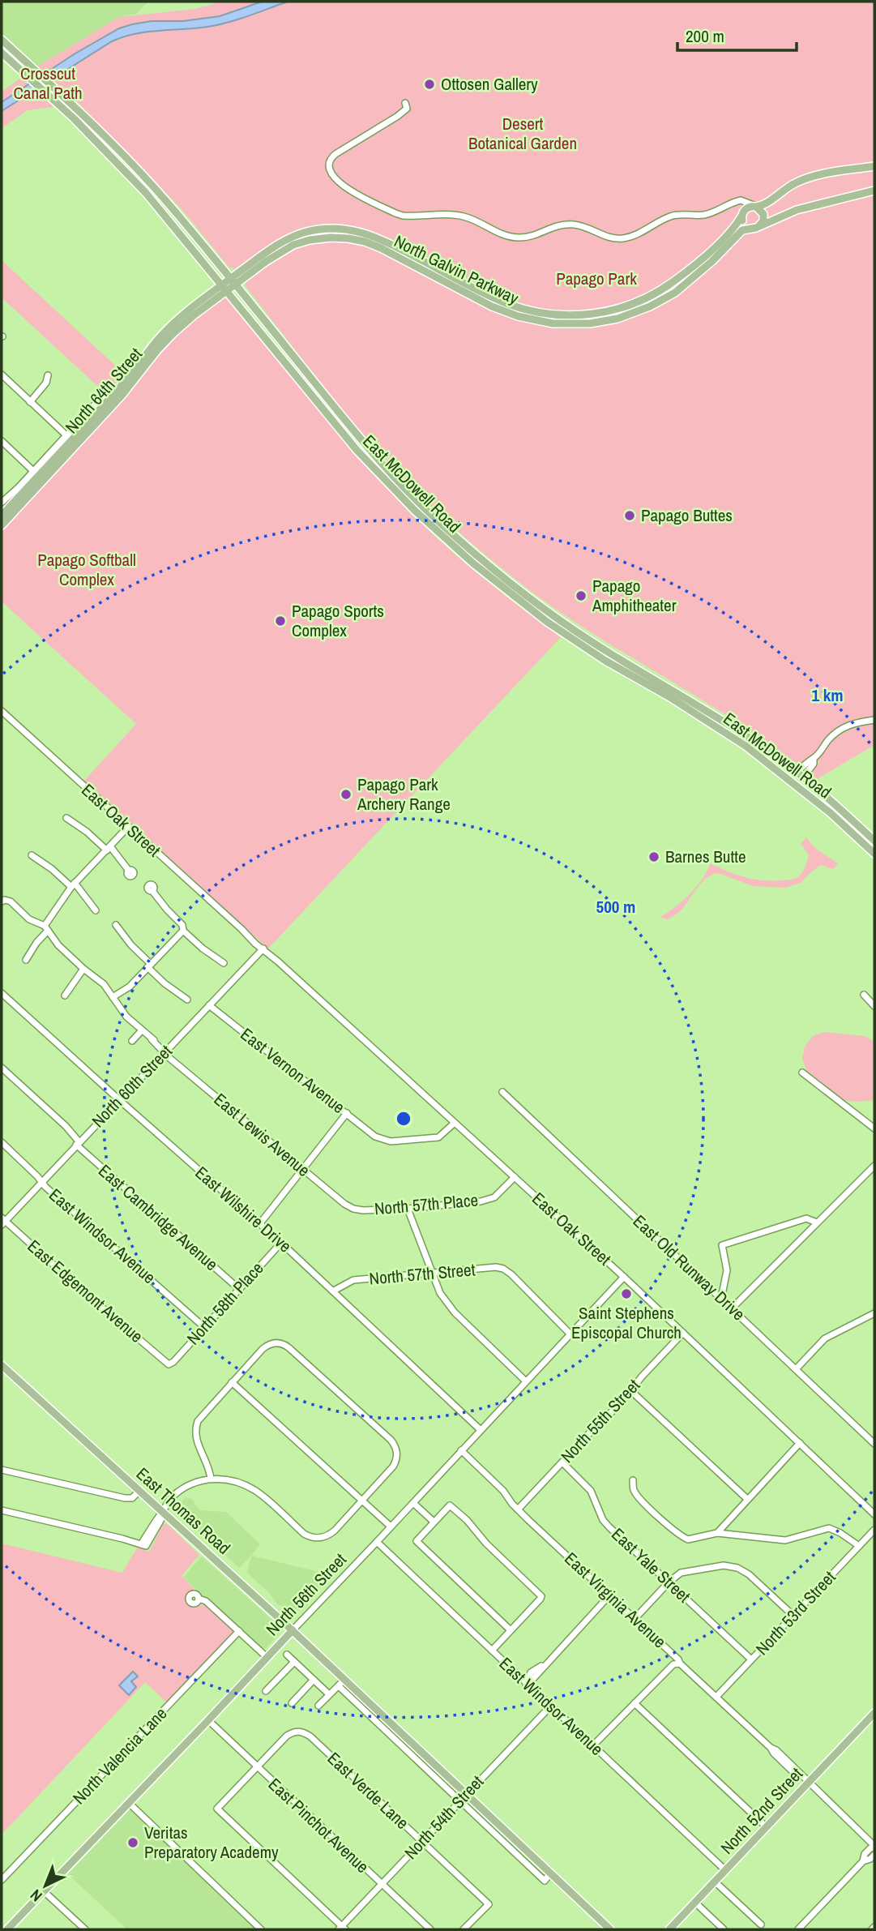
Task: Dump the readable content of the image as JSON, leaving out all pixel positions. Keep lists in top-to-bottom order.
{
  "streets": {
    "main road": [
      "North Galvin Parkway",
      "North 64th Street",
      "East McDowell Road",
      "East Thomas Road",
      "North 56th Street",
      "North 52nd Street"
    ],
    "street": [
      "East Oak Street",
      "East Vernon Avenue",
      "North 60th Street",
      "East Lewis Avenue",
      "North 57th Place",
      "East Wilshire Drive",
      "East Cambridge Avenue",
      "East Windsor Avenue",
      "East Old Runway Drive",
      "North 57th Street",
      "East Edgemont Avenue",
      "North 58th Place",
      "North 55th Street",
      "East Yale Street",
      "East Virginia Avenue",
      "North 53rd Street",
      "North Valencia Lane",
      "East Verde Lane",
      "North 54th Street",
      "East Pinchot Avenue"
    ]
  },
  "crossings": [
    ["North Galvin Parkway", "North 64th Street"],
    ["North Galvin Parkway", "East McDowell Road"],
    ["North 64th Street", "East McDowell Road"],
    ["East Oak Street", "East Vernon Avenue"],
    ["East Oak Street", "North 60th Street"],
    ["East Oak Street", "North 57th Place"],
    ["East Oak Street", "North 55th Street"],
    ["East Oak Street", "North 56th Street"],
    ["East Vernon Avenue", "North 60th Street"],
    ["North 60th Street", "East Lewis Avenue"],
    ["North 60th Street", "East Wilshire Drive"],
    ["North 60th Street", "East Cambridge Avenue"],
    ["North 60th Street", "East Windsor Avenue"],
    ["North 60th Street", "East Edgemont Avenue"],
    ["East Lewis Avenue", "North 57th Place"],
    ["East Wilshire Drive", "North 57th Street"],
    ["East Wilshire Drive", "North 58th Place"],
    ["East Wilshire Drive", "North 56th Street"],
    ["East Cambridge Avenue", "North 58th Place"],
    ["East Windsor Avenue", "North 58th Place"],
    ["East Windsor Avenue", "North 56th Street"],
    ["East Windsor Avenue", "North 52nd Street"],
    ["East Windsor Avenue", "North 54th Street"],
    ["North 57th Street", "North 56th Street"],
    ["East Edgemont Avenue", "North 58th Place"],
    ["North 55th Street", "East Yale Street"],
    ["North 55th Street", "East Virginia Avenue"],
    ["East Thomas Road", "North 56th Street"],
    ["East Thomas Road", "North 54th Street"],
    ["East Yale Street", "North 53rd Street"],
    ["North 56th Street", "East Virginia Avenue"],
    ["North 56th Street", "East Pinchot Avenue"],
    ["East Virginia Avenue", "North 53rd Street"],
    ["East Virginia Avenue", "North 52nd Street"],
    ["East Verde Lane", "North 54th Street"],
    ["East Verde Lane", "East Pinchot Avenue"],
    ["North 54th Street", "East Pinchot Avenue"]
  ],
  "parks": [
    "Crosscut Canal Path",
    "Desert Botanical Garden",
    "Papago Park",
    "Papago Softball Complex"
  ],
  "places": [
    "Ottosen Gallery",
    "Papago Buttes",
    "Papago Amphitheater",
    "Papago Sports Complex",
    "Papago Park Archery Range",
    "Barnes Butte",
    "Saint Stephens Episcopal Church",
    "Veritas Preparatory Academy"
  ],
  "scale_bar": "200 m",
  "north": "bottom left",
  "rings": ["1 km", "500 m"]
}
